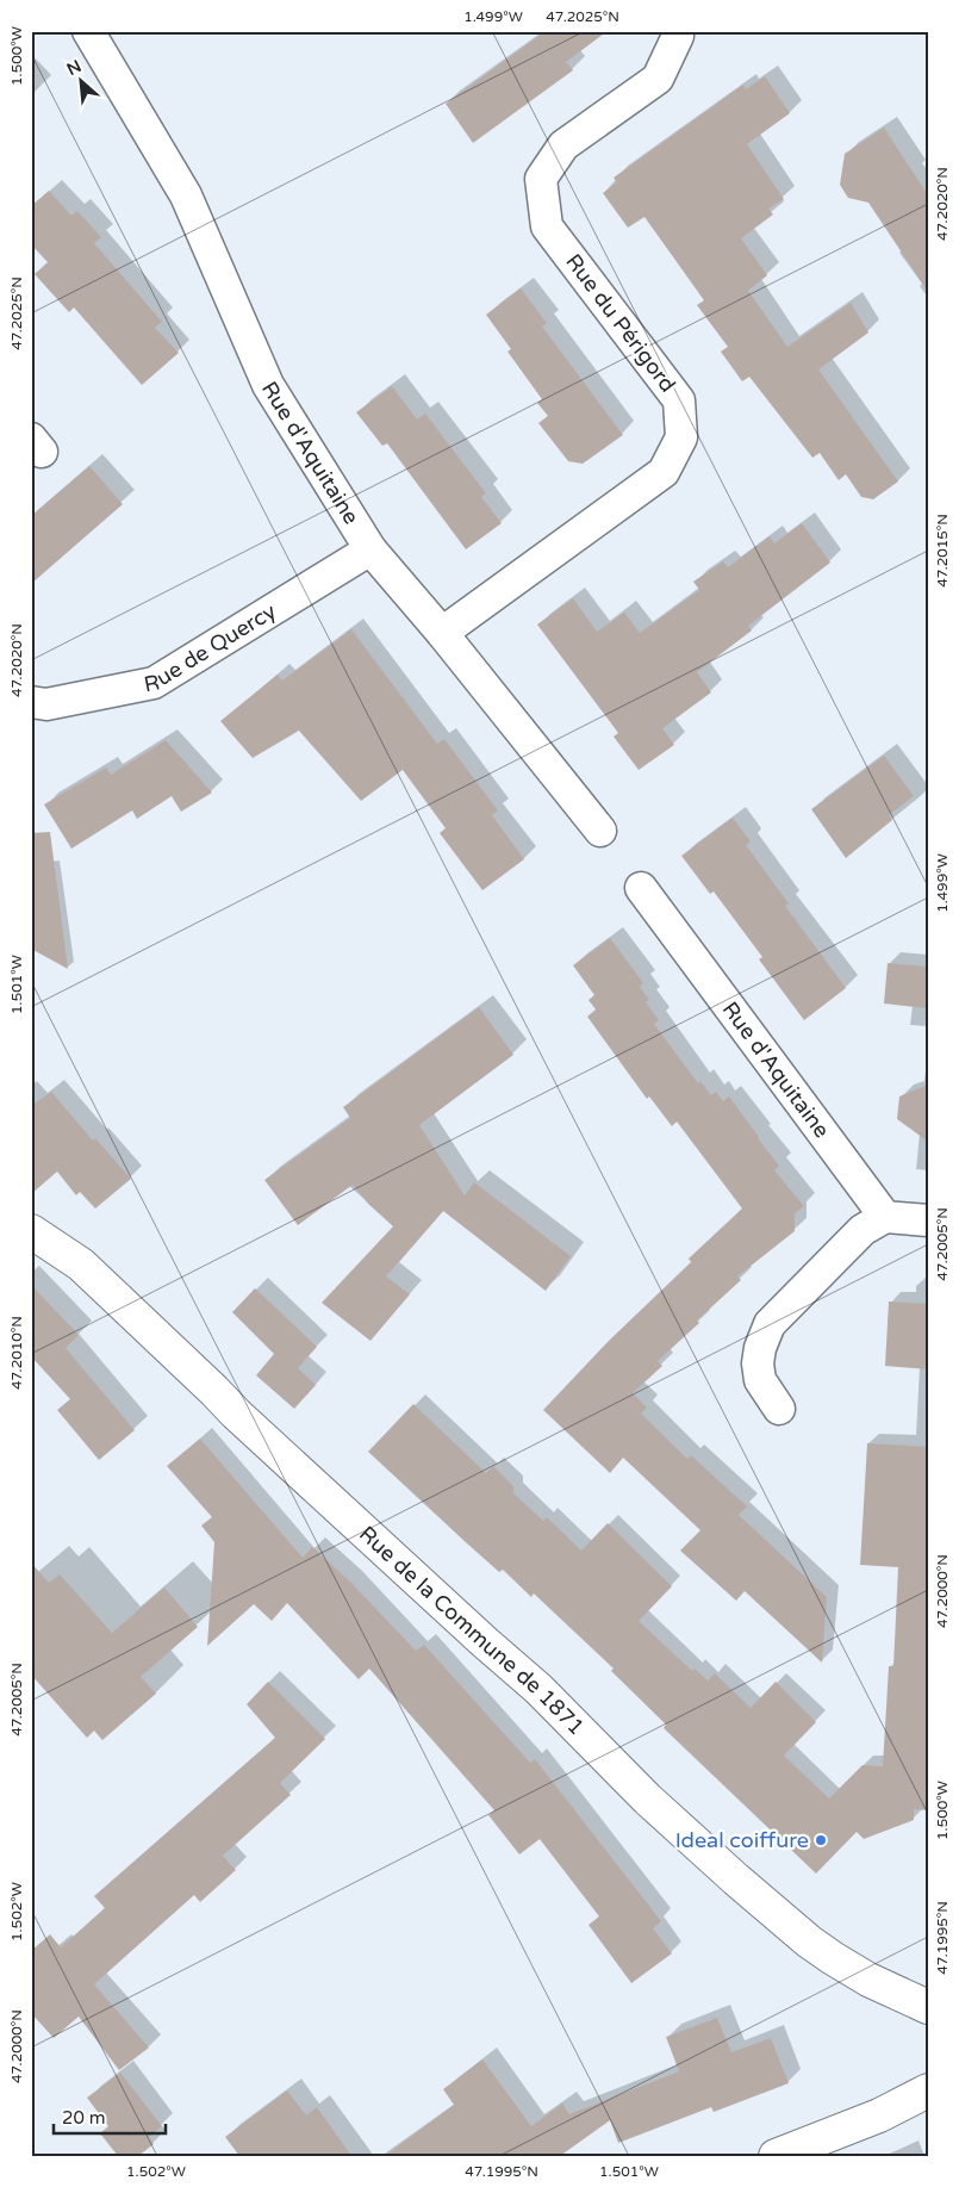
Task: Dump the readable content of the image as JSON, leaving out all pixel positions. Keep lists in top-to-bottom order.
{
  "streets": {
    "street": [
      "Rue du Périgord",
      "Rue d'Aquitaine",
      "Rue de Quercy",
      "Rue de la Commune de 1871"
    ]
  },
  "crossings": [
    ["Rue du Périgord", "Rue d'Aquitaine"],
    ["Rue d'Aquitaine", "Rue de Quercy"]
  ],
  "places": ["Ideal coiffure"],
  "scale_bar": "20 m",
  "north": "top left",
  "coordinates": [
    "1.499°W",
    "47.2025°N",
    "1.500°W",
    "47.2020°N",
    "47.2015°N",
    "1.501°W",
    "47.2005°N",
    "47.2010°N",
    "47.2000°N",
    "1.502°W",
    "47.1995°N"
  ]
}
